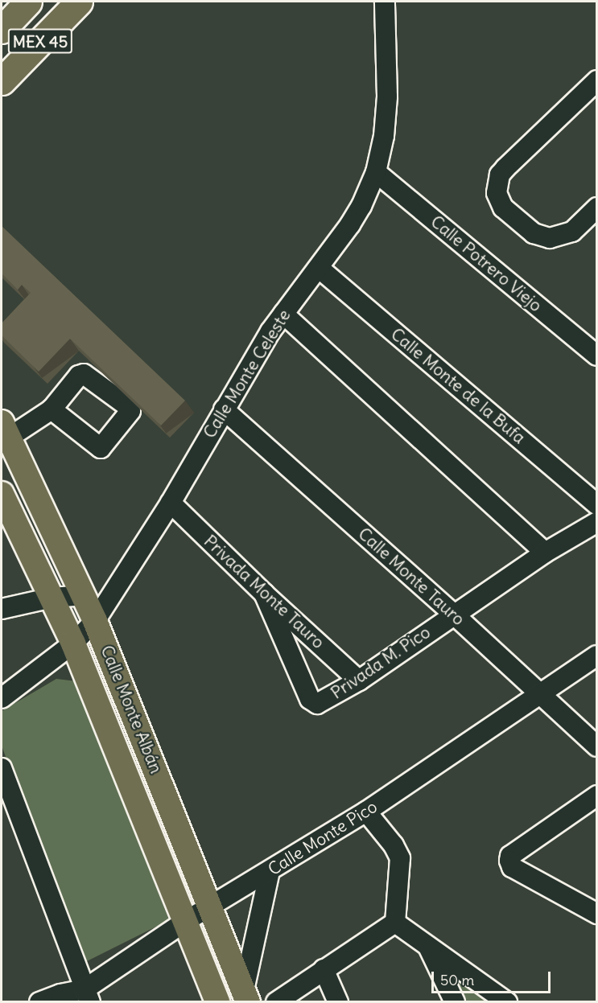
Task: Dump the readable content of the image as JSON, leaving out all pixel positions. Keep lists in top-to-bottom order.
{
  "streets": {
    "highway": ["MEX 45"],
    "main road": ["Calle Monte Albán"],
    "street": [
      "Calle Potrero Viejo",
      "Calle Monte Celeste",
      "Calle Monte de la Bufa",
      "Calle Monte Tauro",
      "Privada Monte Tauro",
      "Privada M. Pico",
      "Calle Monte Pico"
    ]
  },
  "crossings": [
    ["Calle Potrero Viejo", "Calle Monte Celeste"],
    ["Calle Monte Celeste", "Calle Monte de la Bufa"],
    ["Calle Monte Celeste", "Calle Monte Tauro"],
    ["Calle Monte Celeste", "Privada Monte Tauro"],
    ["Calle Monte Celeste", "Calle Monte Albán"],
    ["Calle Monte Tauro", "Privada M. Pico"],
    ["Calle Monte Tauro", "Calle Monte Pico"],
    ["Privada Monte Tauro", "Privada M. Pico"],
    ["Calle Monte Albán", "Calle Monte Pico"]
  ],
  "scale_bar": "50 m"
}
